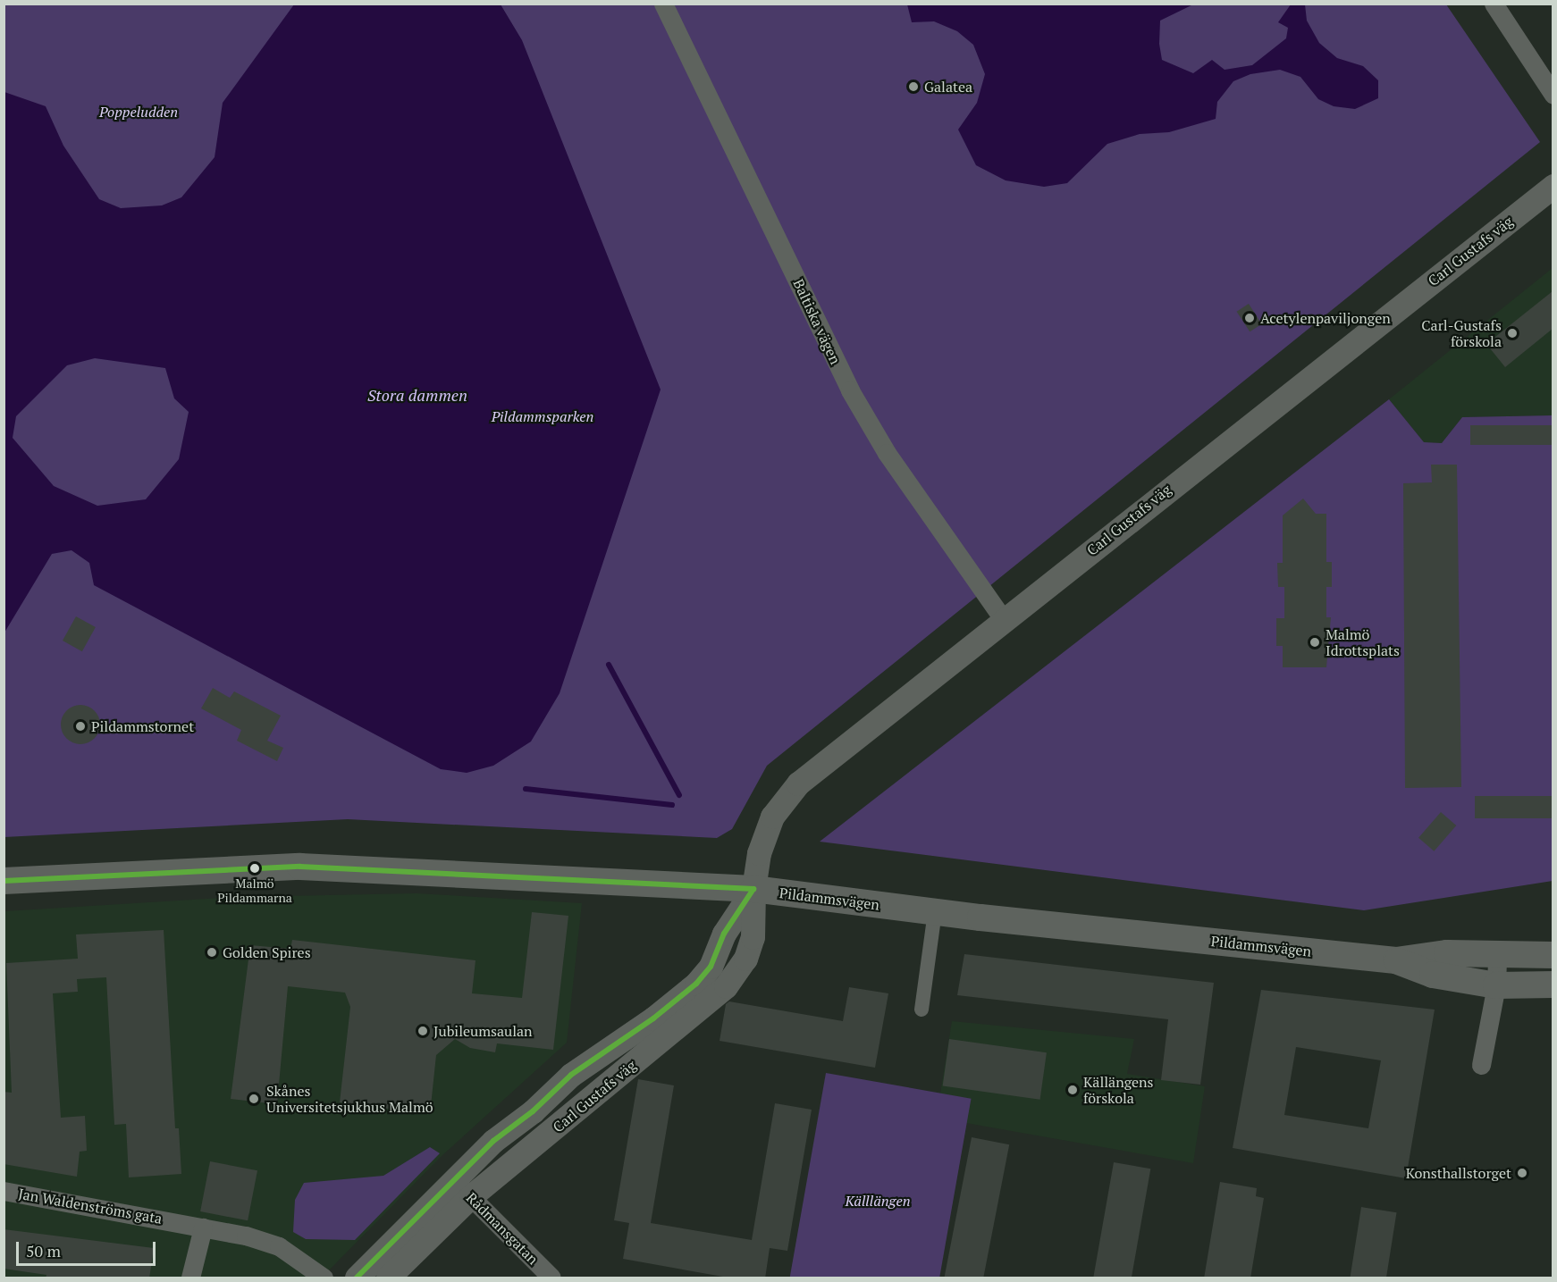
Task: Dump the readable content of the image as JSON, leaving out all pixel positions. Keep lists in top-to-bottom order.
{
  "streets": {
    "main road": ["Pildammsvägen"],
    "street": [
      "Carl Gustafs väg",
      "Baltiska vägen",
      "Jan Waldenströms gata",
      "Rådmansgatan"
    ]
  },
  "crossings": [
    ["Carl Gustafs väg", "Baltiska vägen"],
    ["Carl Gustafs väg", "Pildammsvägen"],
    ["Carl Gustafs väg", "Rådmansgatan"]
  ],
  "water": ["Stora dammen"],
  "parks": ["Poppeludden", "Pildammsparken", "Källlängen"],
  "places": [
    "Galatea",
    "Acetylenpaviljongen",
    "Carl-Gustafs förskola",
    "Malmö Idrottsplats",
    "Pildammstornet",
    "Malmö Pildammarna",
    "Golden Spires",
    "Jubileumsaulan",
    "Källängens förskola",
    "Skånes Universitetsjukhus Malmö",
    "Konsthallstorget"
  ],
  "scale_bar": "50 m"
}
